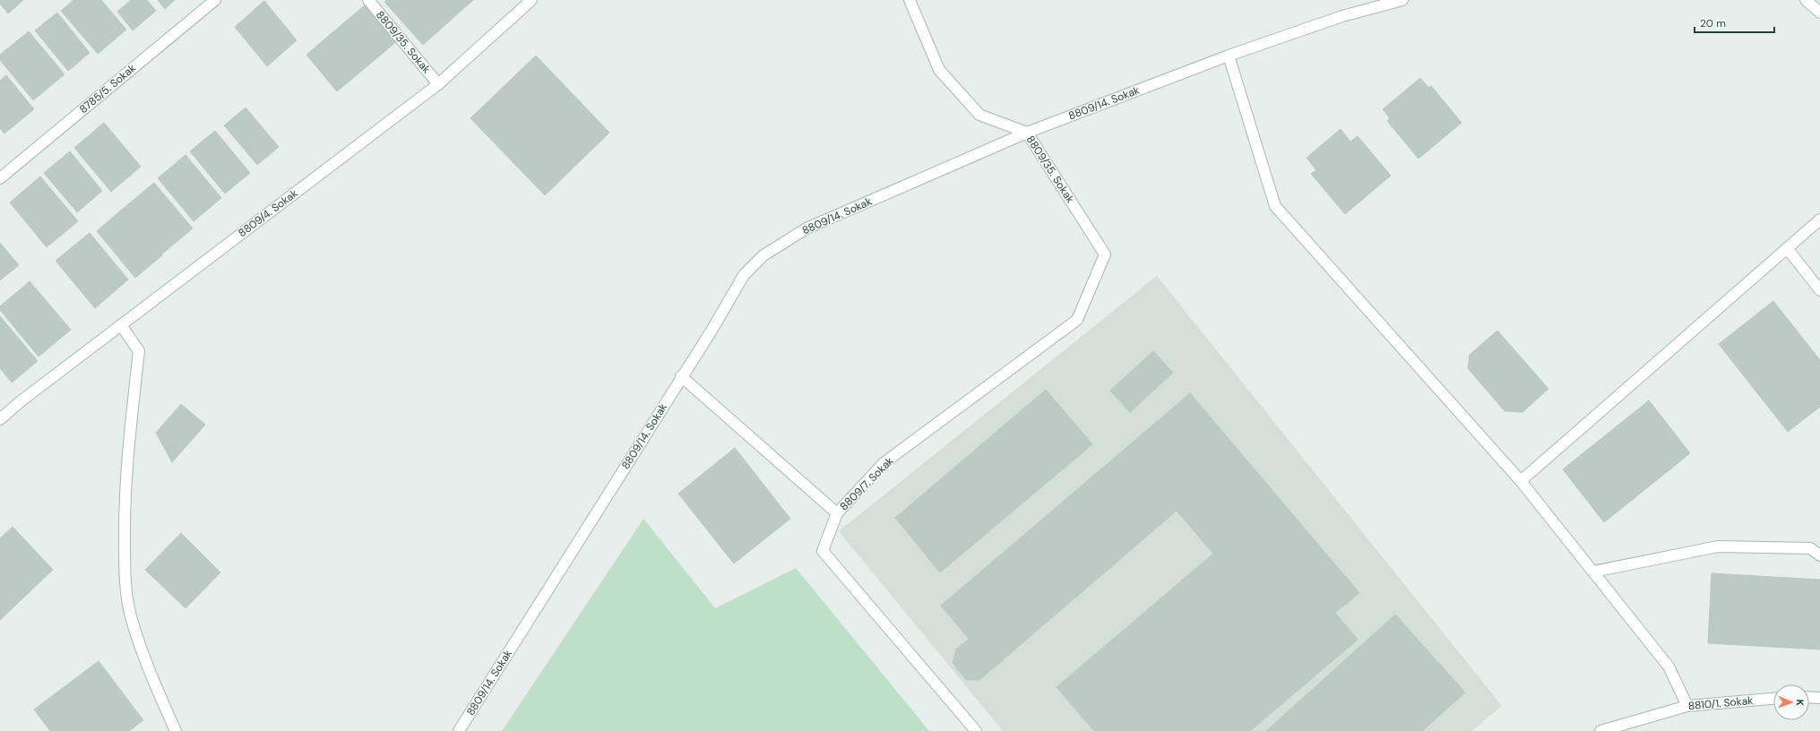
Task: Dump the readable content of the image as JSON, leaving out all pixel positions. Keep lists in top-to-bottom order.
{
  "streets": {
    "street": [
      "8809/35. Sokak",
      "8785/5. Sokak",
      "8809/14. Sokak",
      "8809/4. Sokak",
      "8809/7. Sokak",
      "8810/1. Sokak"
    ]
  },
  "crossings": [
    ["8809/35. Sokak", "8809/14. Sokak"],
    ["8809/35. Sokak", "8809/4. Sokak"],
    ["8809/35. Sokak", "8809/7. Sokak"]
  ],
  "scale_bar": "20 m",
  "north": "right"
}
